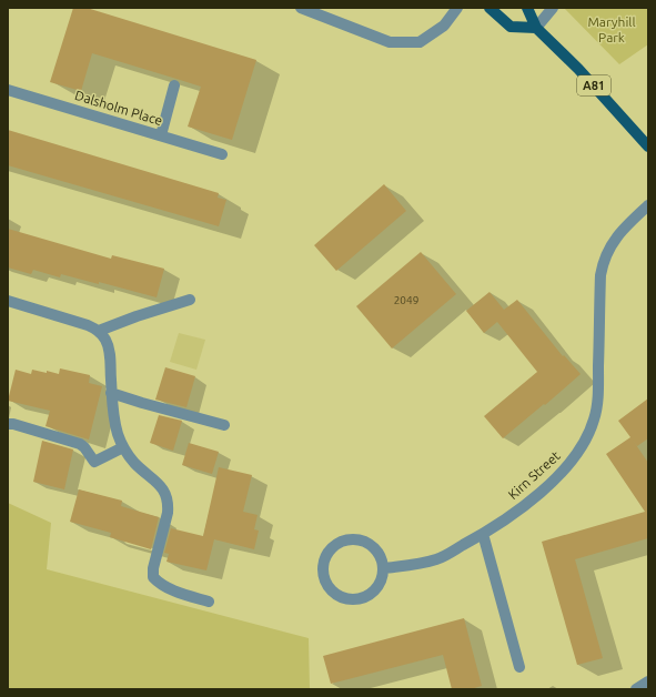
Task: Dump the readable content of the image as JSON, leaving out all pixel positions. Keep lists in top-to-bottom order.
{
  "streets": {
    "main road": ["A81"],
    "street": ["Dalsholm Place", "Kirn Street"]
  },
  "parks": ["Maryhill Park"],
  "house_numbers": ["2049"]
}
